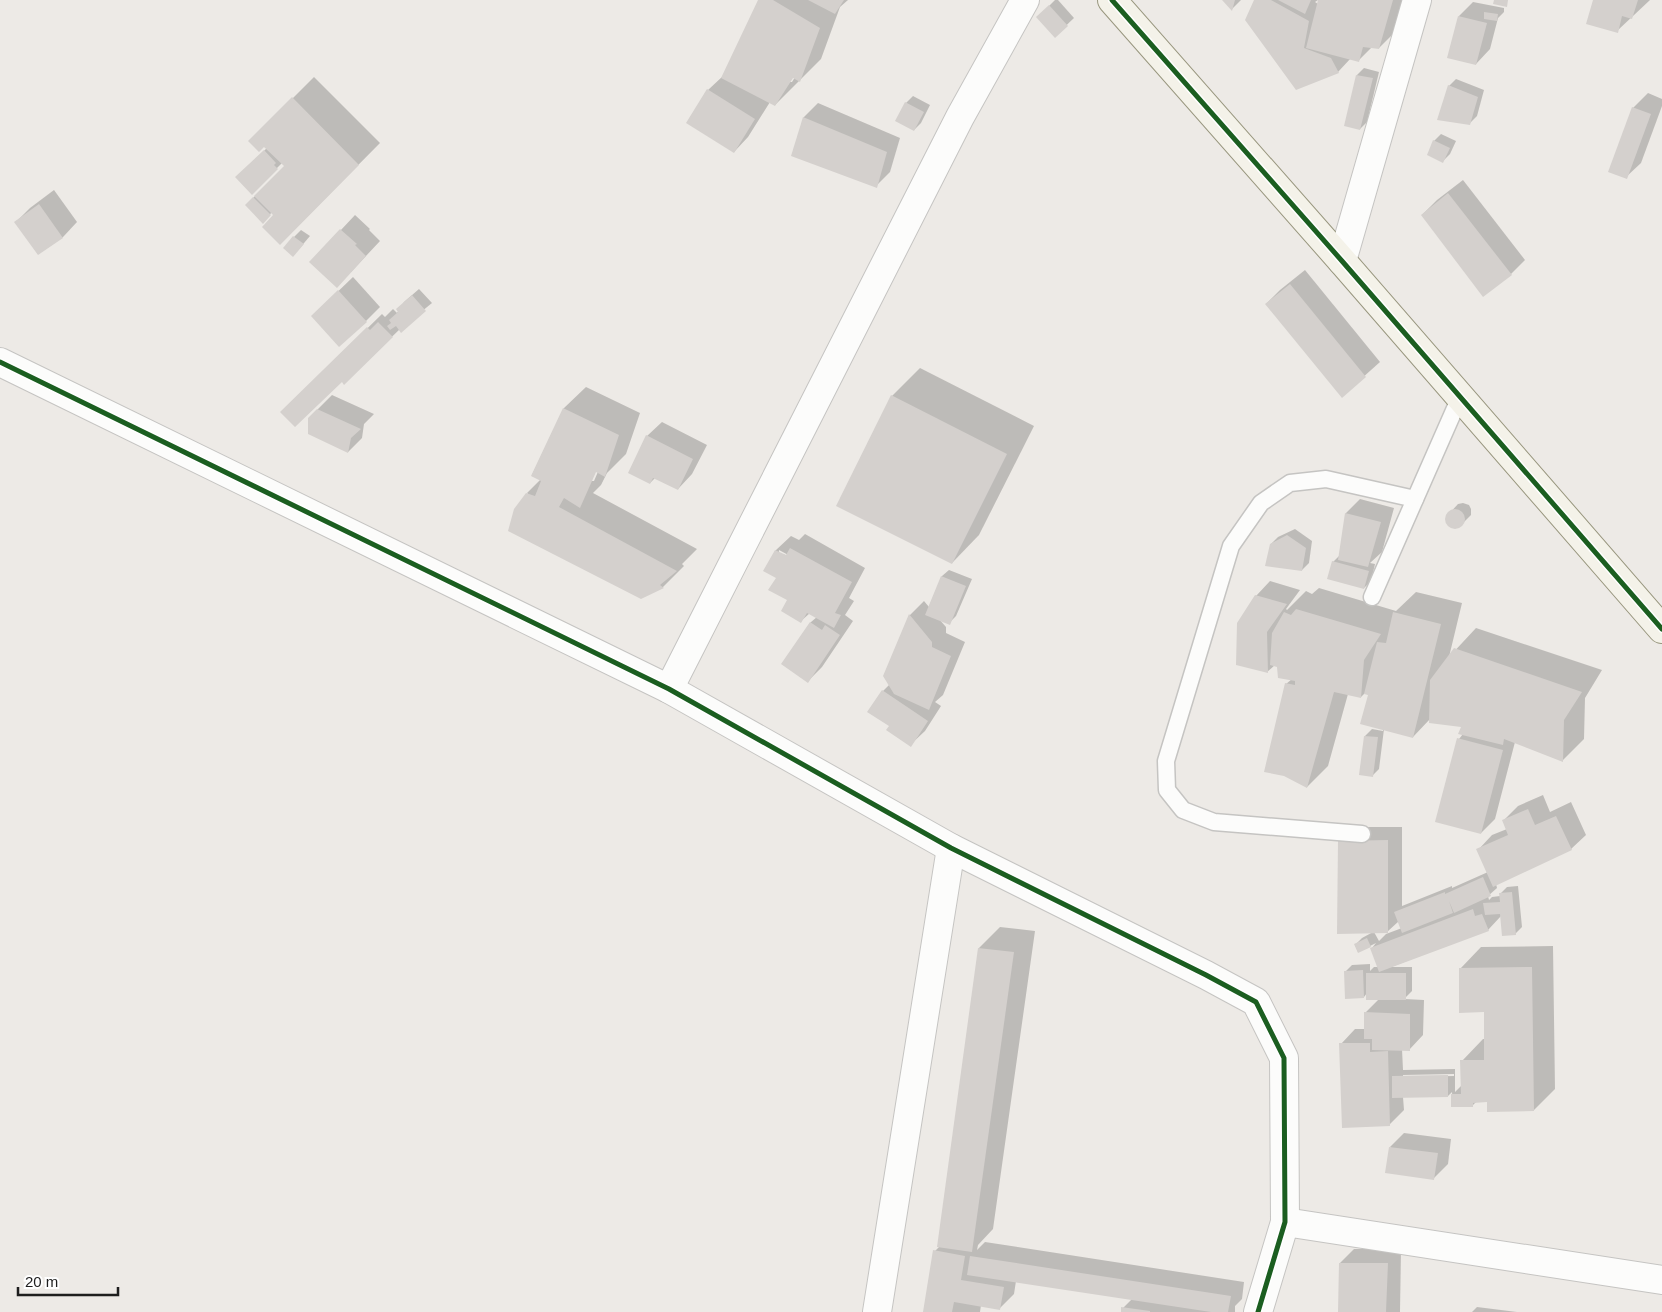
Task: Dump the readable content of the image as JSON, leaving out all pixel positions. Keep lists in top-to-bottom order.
{
  "scale_bar": "20 m"
}
